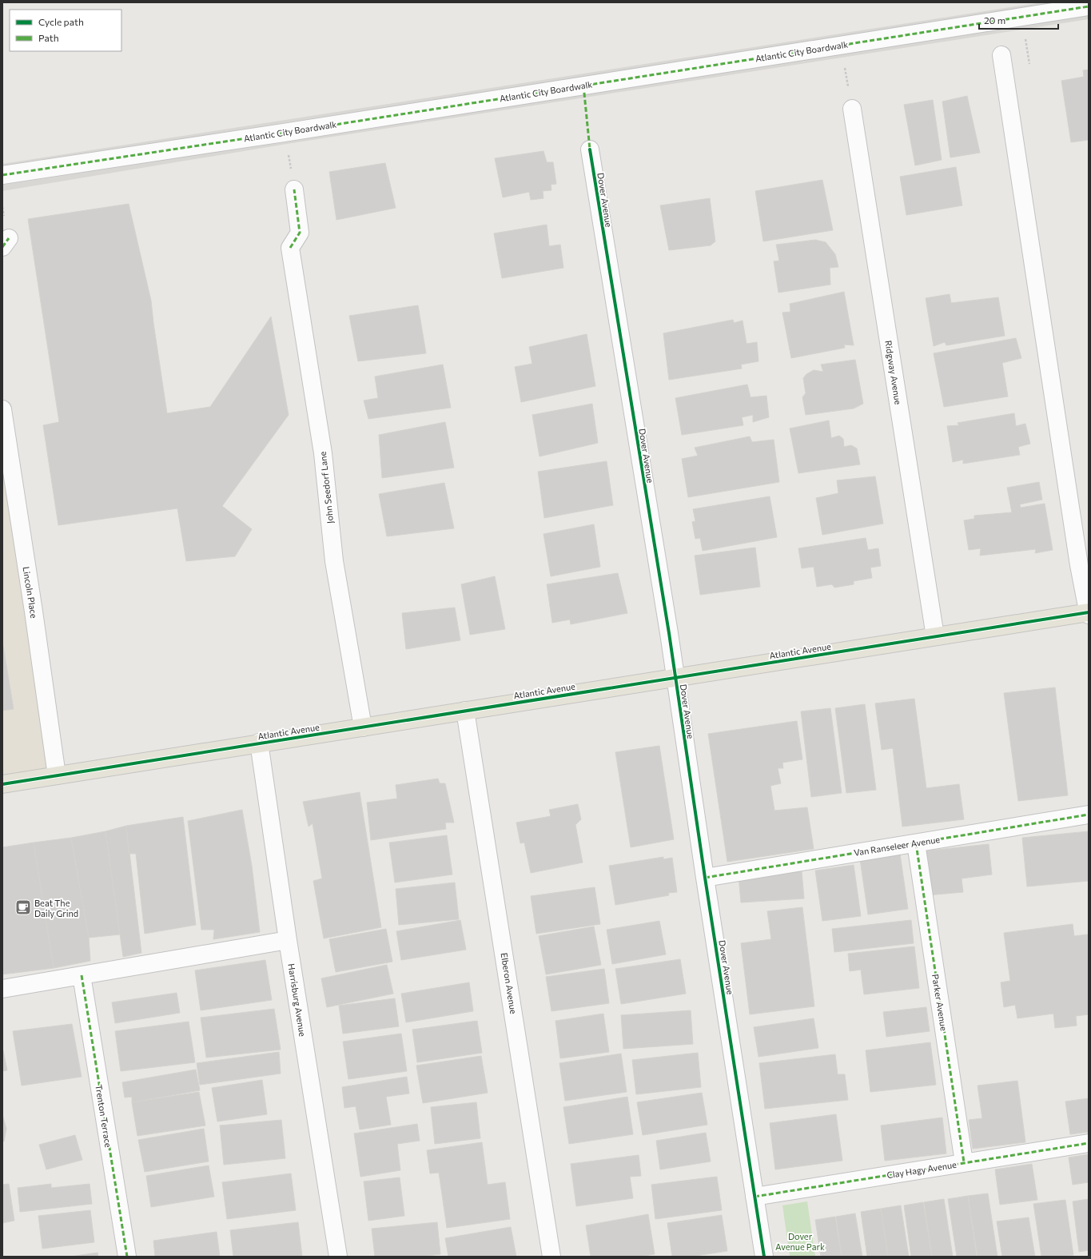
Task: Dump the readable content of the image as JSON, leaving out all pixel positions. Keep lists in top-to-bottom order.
{
  "streets": {
    "main road": ["Atlantic Avenue"],
    "street": [
      "Atlantic City Boardwalk",
      "Dover Avenue",
      "Ridgway Avenue",
      "John Seedorf Lane",
      "Lincoln Place",
      "Van Ranseleer Avenue",
      "Elberon Avenue",
      "Harrisburg Avenue",
      "Parker Avenue",
      "Trenton Terrace",
      "Clay Hagy Avenue"
    ]
  },
  "crossings": [
    ["Dover Avenue", "Atlantic Avenue"],
    ["Dover Avenue", "Van Ranseleer Avenue"],
    ["Dover Avenue", "Clay Hagy Avenue"],
    ["Ridgway Avenue", "Atlantic Avenue"],
    ["John Seedorf Lane", "Atlantic Avenue"],
    ["Lincoln Place", "Atlantic Avenue"],
    ["Atlantic Avenue", "Elberon Avenue"],
    ["Atlantic Avenue", "Harrisburg Avenue"],
    ["Van Ranseleer Avenue", "Parker Avenue"],
    ["Parker Avenue", "Clay Hagy Avenue"]
  ],
  "parks": ["Dover Avenue Park"],
  "places": {
    "cafe": ["Beat The Daily Grind"]
  },
  "legend": ["Cycle path", "Path"],
  "scale_bar": "20 m"
}
